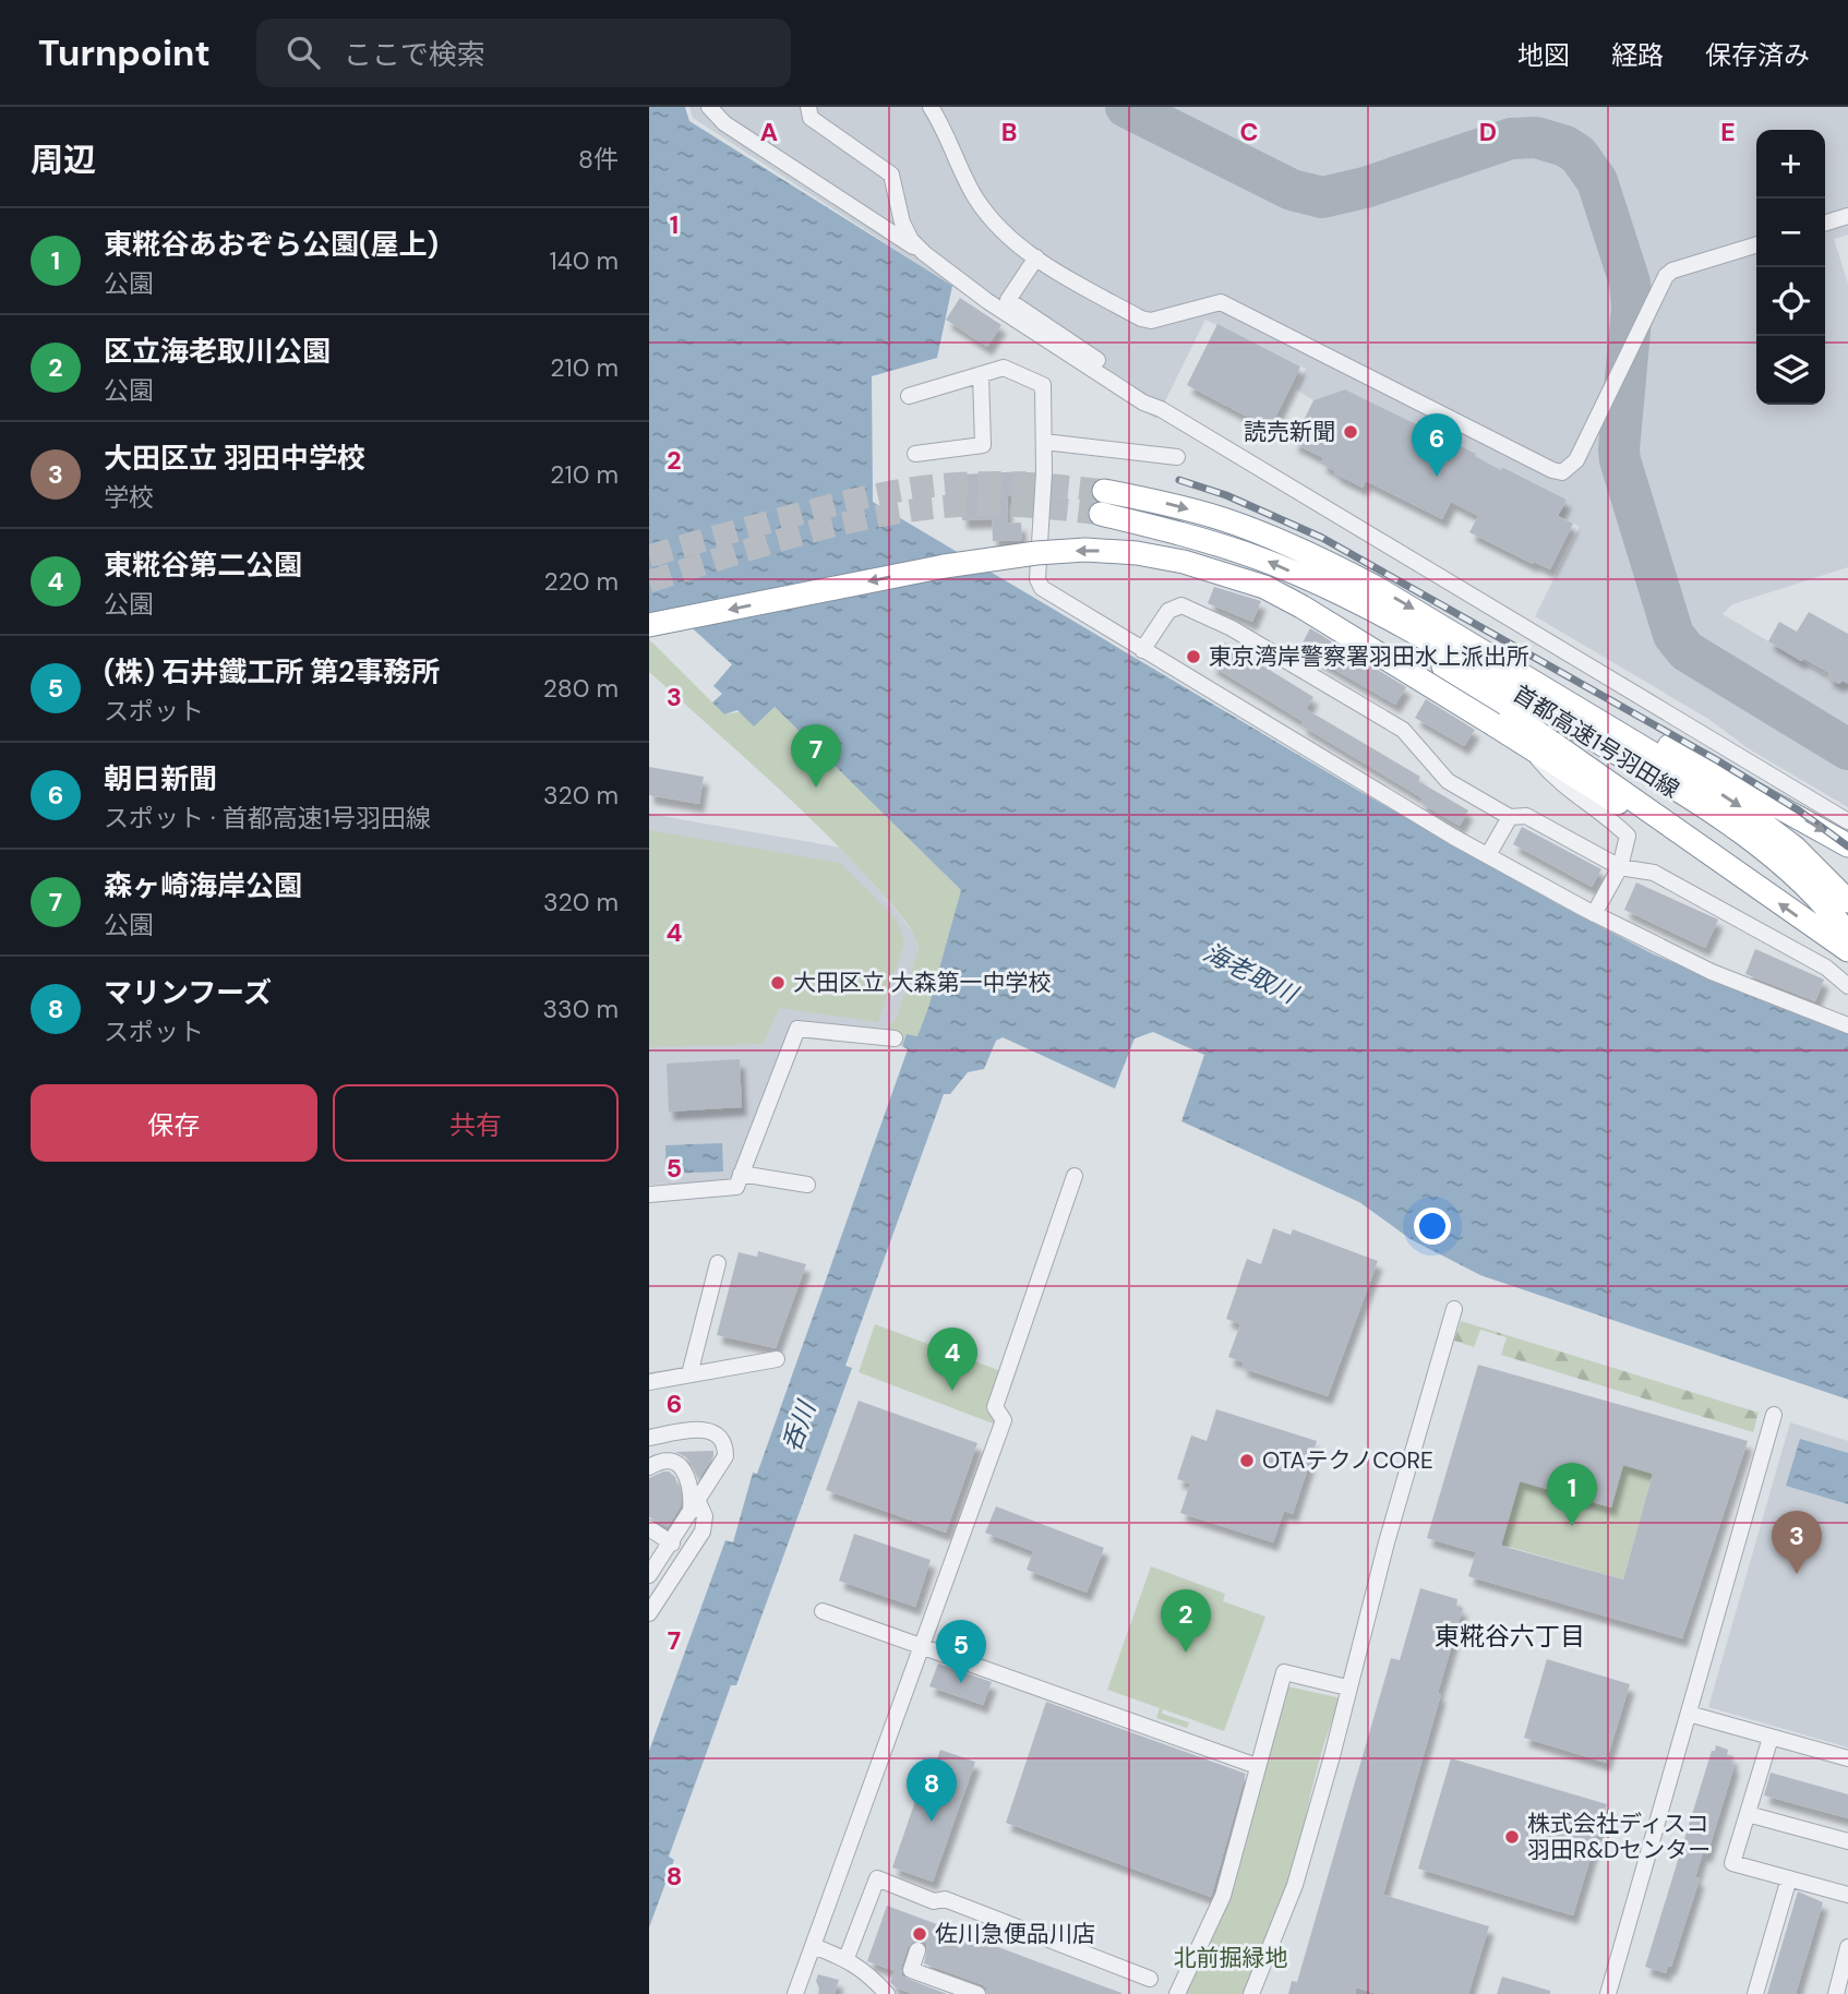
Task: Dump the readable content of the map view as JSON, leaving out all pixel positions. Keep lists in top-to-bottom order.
{
  "streets": {
    "highway": ["首都高速1号羽田線"]
  },
  "districts": ["東糀谷六丁目"],
  "water": ["海老取川", "呑川"],
  "parks": ["北前掘緑地"],
  "places": [
    "読売新聞",
    "東京湾岸警察署羽田水上派出所",
    "大田区立 大森第一中学校",
    "OTAテクノCORE",
    "株式会社ディスコ 羽田R&Dセンター",
    "佐川急便品川店"
  ],
  "page": {
    "header": "Turnpoint",
    "search": "ここで検索",
    "nav": ["地図", "経路", "保存済み"],
    "heading": ["周辺", "8件"],
    "map_buttons": ["+", "−"],
    "list": [
      {
        "mark": "1",
        "name": "東糀谷あおぞら公園(屋上)",
        "note": "公園",
        "value": "140 m"
      },
      {
        "mark": "2",
        "name": "区立海老取川公園",
        "note": "公園",
        "value": "210 m"
      },
      {
        "mark": "3",
        "name": "大田区立 羽田中学校",
        "note": "学校",
        "value": "210 m"
      },
      {
        "mark": "4",
        "name": "東糀谷第二公園",
        "note": "公園",
        "value": "220 m"
      },
      {
        "mark": "5",
        "name": "(株) 石井鐵工所 第2事務所",
        "note": "スポット",
        "value": "280 m"
      },
      {
        "mark": "6",
        "name": "朝日新聞",
        "note": "スポット · 首都高速1号羽田線",
        "value": "320 m"
      },
      {
        "mark": "7",
        "name": "森ヶ崎海岸公園",
        "note": "公園",
        "value": "320 m"
      },
      {
        "mark": "8",
        "name": "マリンフーズ",
        "note": "スポット",
        "value": "330 m"
      }
    ],
    "pins": [
      "6",
      "7",
      "4",
      "1",
      "3",
      "2",
      "5",
      "8"
    ],
    "buttons": ["保存", "共有"]
  },
  "grid": {
    "columns": [
      "A",
      "B",
      "C",
      "D",
      "E"
    ],
    "rows": [
      "1",
      "2",
      "3",
      "4",
      "5",
      "6",
      "7",
      "8"
    ]
  }
}
